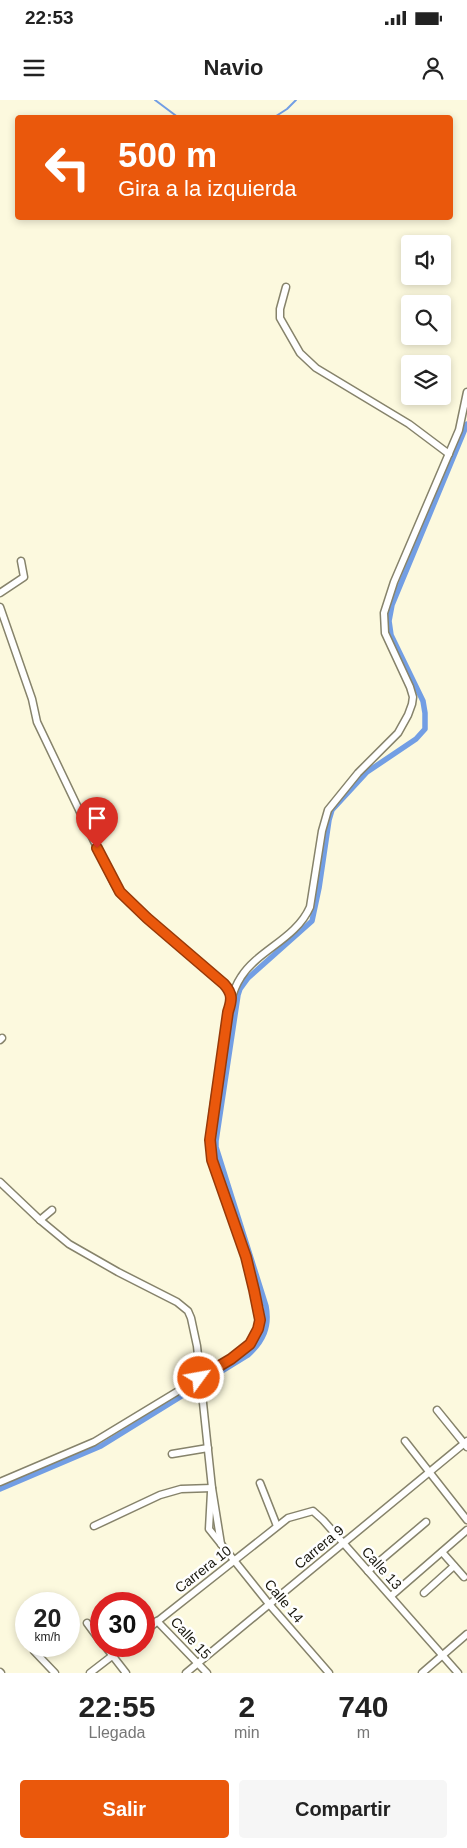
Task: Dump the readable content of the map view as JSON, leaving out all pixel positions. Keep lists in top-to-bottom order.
{
  "streets": {
    "street": [
      "Carrera 9",
      "Calle 13",
      "Carrera 10",
      "Calle 14",
      "Calle 15"
    ]
  },
  "crossings": [
    ["Carrera 9", "Calle 13"],
    ["Carrera 9", "Calle 14"],
    ["Carrera 9", "Calle 15"],
    ["Calle 13", "Carrera 10"],
    ["Carrera 10", "Calle 14"],
    ["Carrera 10", "Calle 15"]
  ],
  "page": {
    "status": "22:53",
    "header": "Navio",
    "turn": ["500 m", "Gira a la izquierda"],
    "speed": "20 km/h",
    "limit": "30",
    "eta": [
      "22:55",
      "Llegada",
      "2",
      "min",
      "740",
      "m"
    ],
    "buttons": ["Salir", "Compartir"]
  }
}
